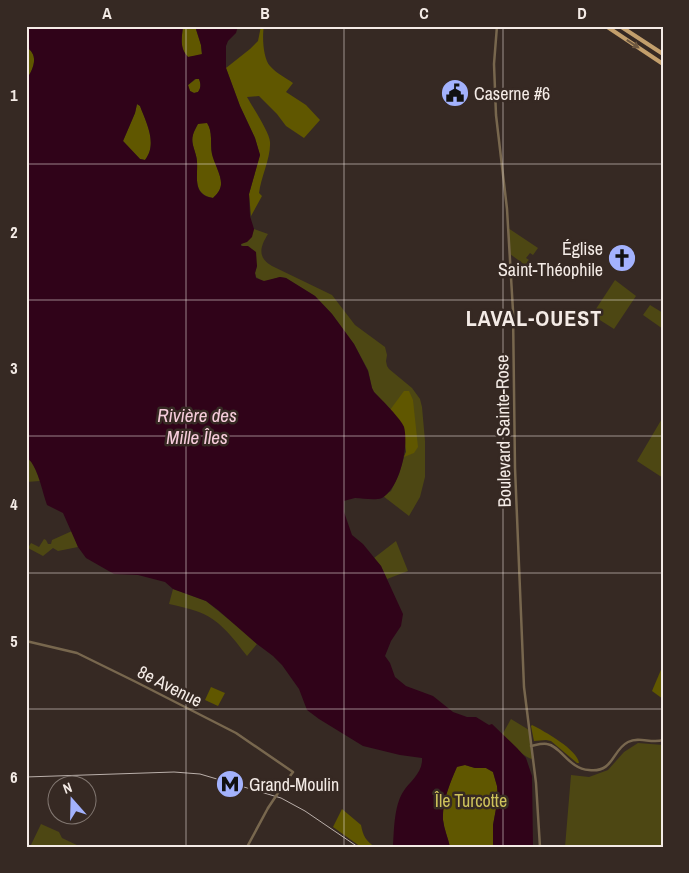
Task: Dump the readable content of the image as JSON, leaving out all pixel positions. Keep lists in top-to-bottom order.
{
  "streets": {
    "street": ["Boulevard Sainte-Rose", "8e Avenue"]
  },
  "districts": ["LAVAL-OUEST"],
  "water": ["Rivière des Mille Îles"],
  "parks": ["Île Turcotte"],
  "places": {
    "public building": ["Caserne #6"],
    "church": ["Église Saint-Théophile"],
    "metro station": ["Grand-Moulin"]
  },
  "north": "top",
  "grid": {
    "columns": [
      "A",
      "B",
      "C",
      "D"
    ],
    "rows": [
      "1",
      "2",
      "3",
      "4",
      "5",
      "6"
    ]
  }
}
